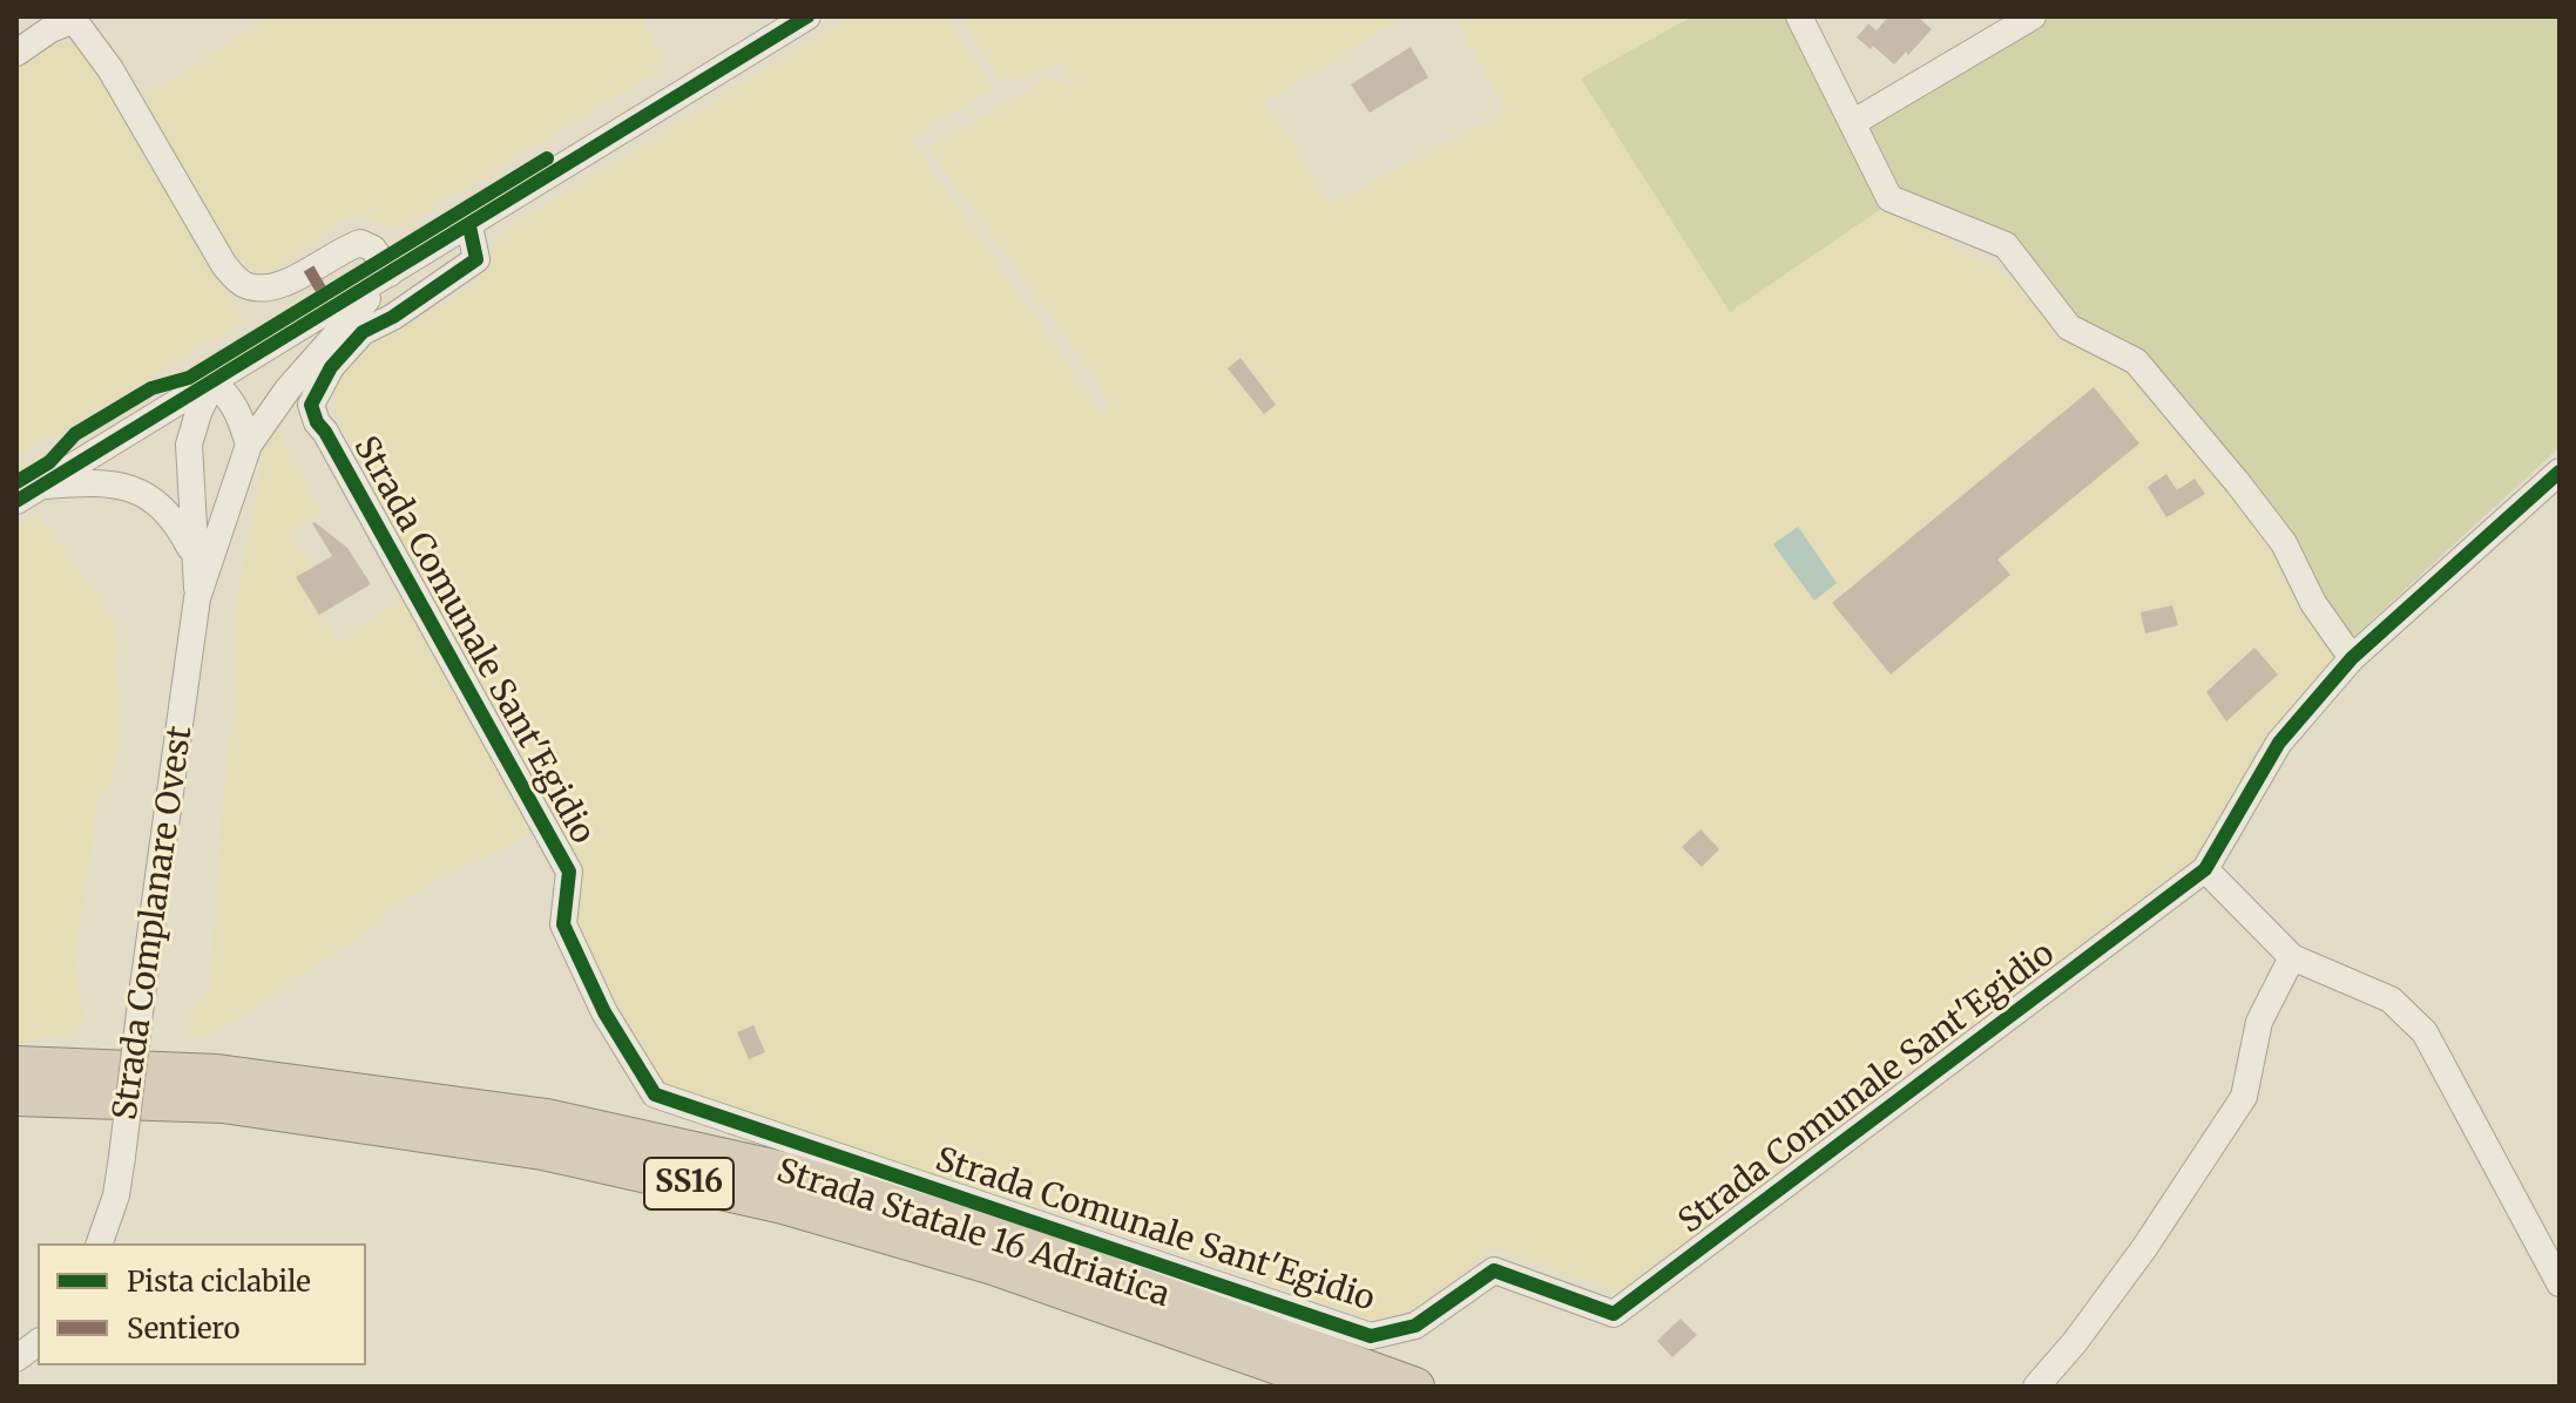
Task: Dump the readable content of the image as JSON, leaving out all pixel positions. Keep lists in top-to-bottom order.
{
  "streets": {
    "highway": ["SS16", "Strada Statale 16 Adriatica"],
    "street": ["Strada Comunale Sant'Egidio", "Strada Complanare Ovest"]
  },
  "legend": ["Pista ciclabile", "Sentiero"]
}
